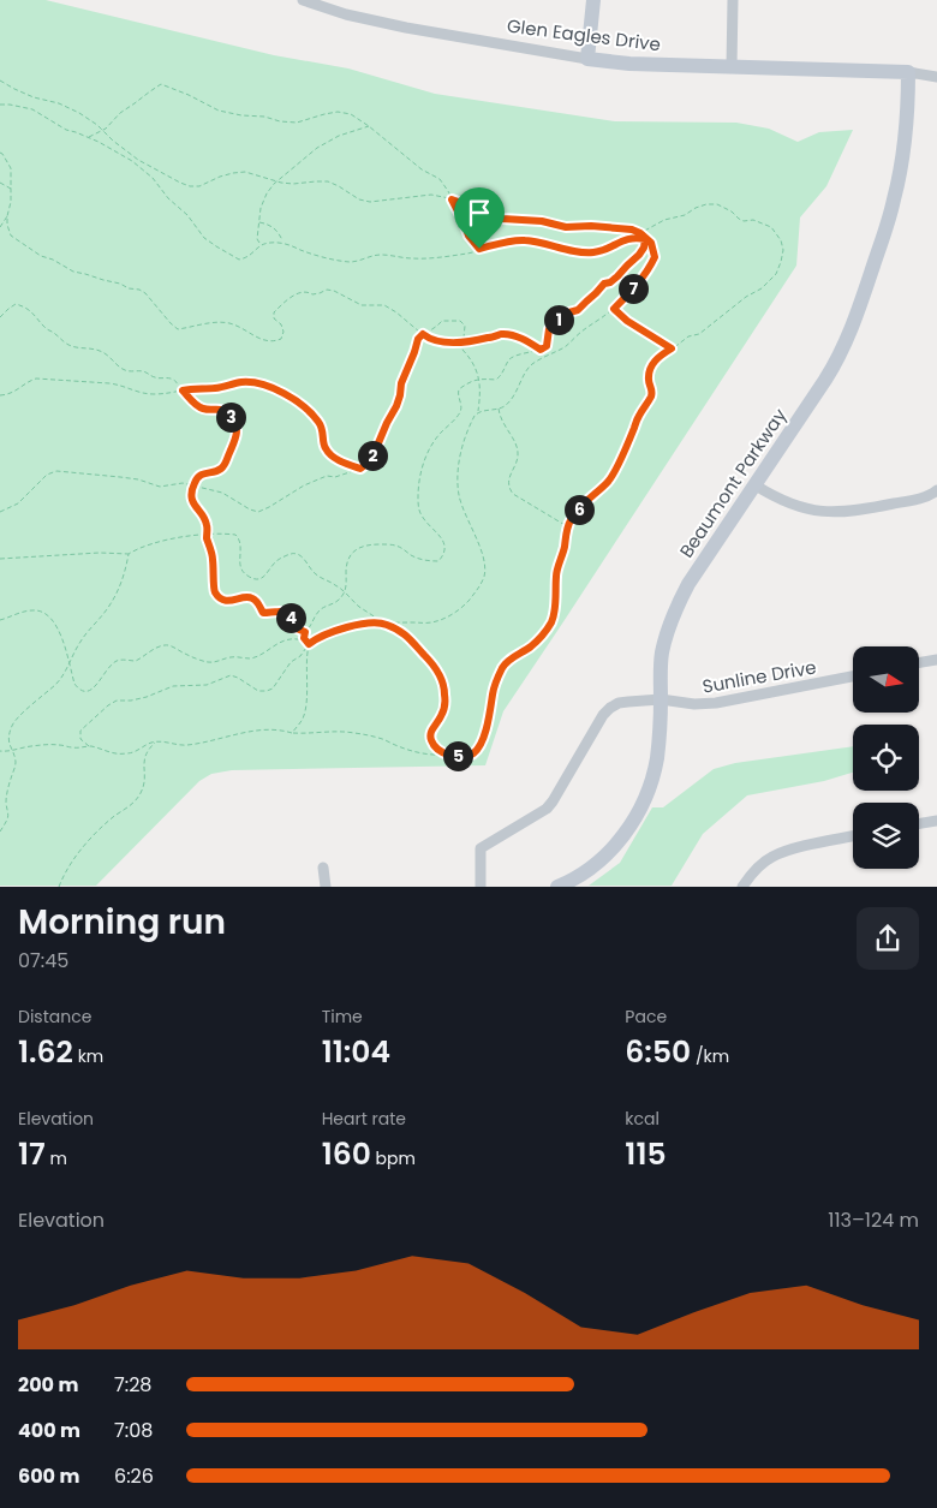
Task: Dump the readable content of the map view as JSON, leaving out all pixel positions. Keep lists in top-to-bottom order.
{
  "streets": {
    "street": ["Glen Eagles Drive", "Beaumont Parkway", "Sunline Drive"]
  },
  "crossings": [
    ["Glen Eagles Drive", "Beaumont Parkway"],
    ["Beaumont Parkway", "Sunline Drive"]
  ],
  "north": "right",
  "page": {
    "pins": [
      "7",
      "1",
      "3",
      "2",
      "6",
      "4",
      "5"
    ],
    "heading": ["Morning run", "07:45"],
    "stats": [
      ["Distance", "1.62 km"],
      ["Time", "11:04"],
      ["Pace", "6:50 /km"],
      ["Elevation", "17 m"],
      ["Heart rate", "160 bpm"],
      ["kcal", "115"]
    ],
    "chart": ["Elevation", "113–124 m"],
    "list": [
      {
        "name": "200 m",
        "note": "7:28"
      },
      {
        "name": "400 m",
        "note": "7:08"
      },
      {
        "name": "600 m",
        "note": "6:26"
      }
    ]
  }
}
